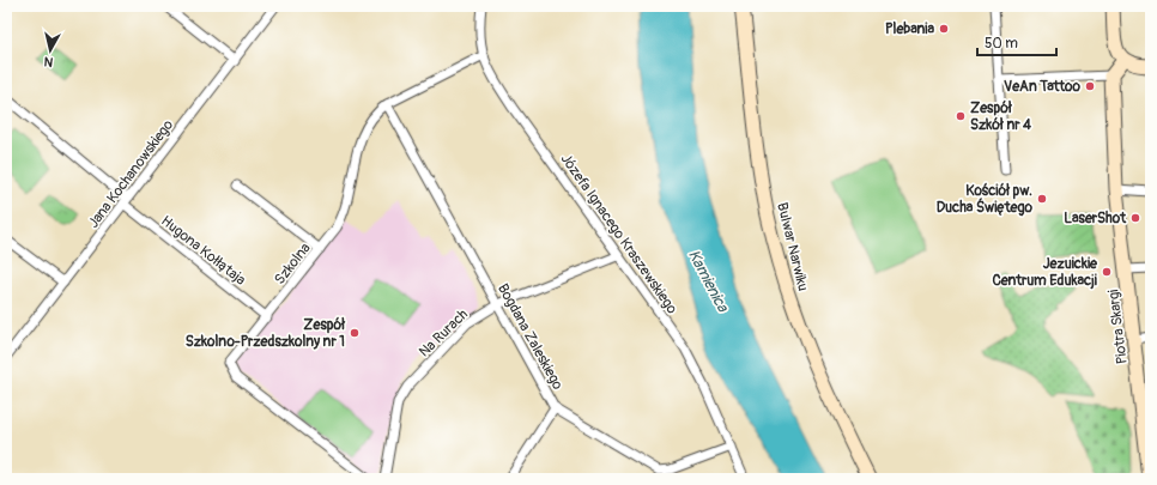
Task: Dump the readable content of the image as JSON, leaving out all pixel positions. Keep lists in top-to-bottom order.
{
  "streets": {
    "street": [
      "Jana Kochanowskiego",
      "Józefa Ignacego Kraszewskiego",
      "Bulwar Narwiku",
      "Hugona Kołłątaja",
      "Szkolna",
      "Piotra Skargi",
      "Na Rurach",
      "Bogdana Zaleskiego"
    ]
  },
  "crossings": [
    ["Jana Kochanowskiego", "Hugona Kołłątaja"],
    ["Józefa Ignacego Kraszewskiego", "Szkolna"],
    ["Józefa Ignacego Kraszewskiego", "Na Rurach"],
    ["Józefa Ignacego Kraszewskiego", "Bogdana Zaleskiego"],
    ["Hugona Kołłątaja", "Szkolna"],
    ["Szkolna", "Bogdana Zaleskiego"],
    ["Na Rurach", "Bogdana Zaleskiego"]
  ],
  "water": ["Kamienica"],
  "places": [
    "Plebania",
    "VeAn Tattoo",
    "Zespół Szkół nr 4",
    "Kościół pw. Ducha Świętego",
    "LaserShot",
    "Jezuickie Centrum Edukacji",
    "Zespół Szkolno-Przedszkolny nr 1"
  ],
  "scale_bar": "50 m",
  "north": "bottom"
}
